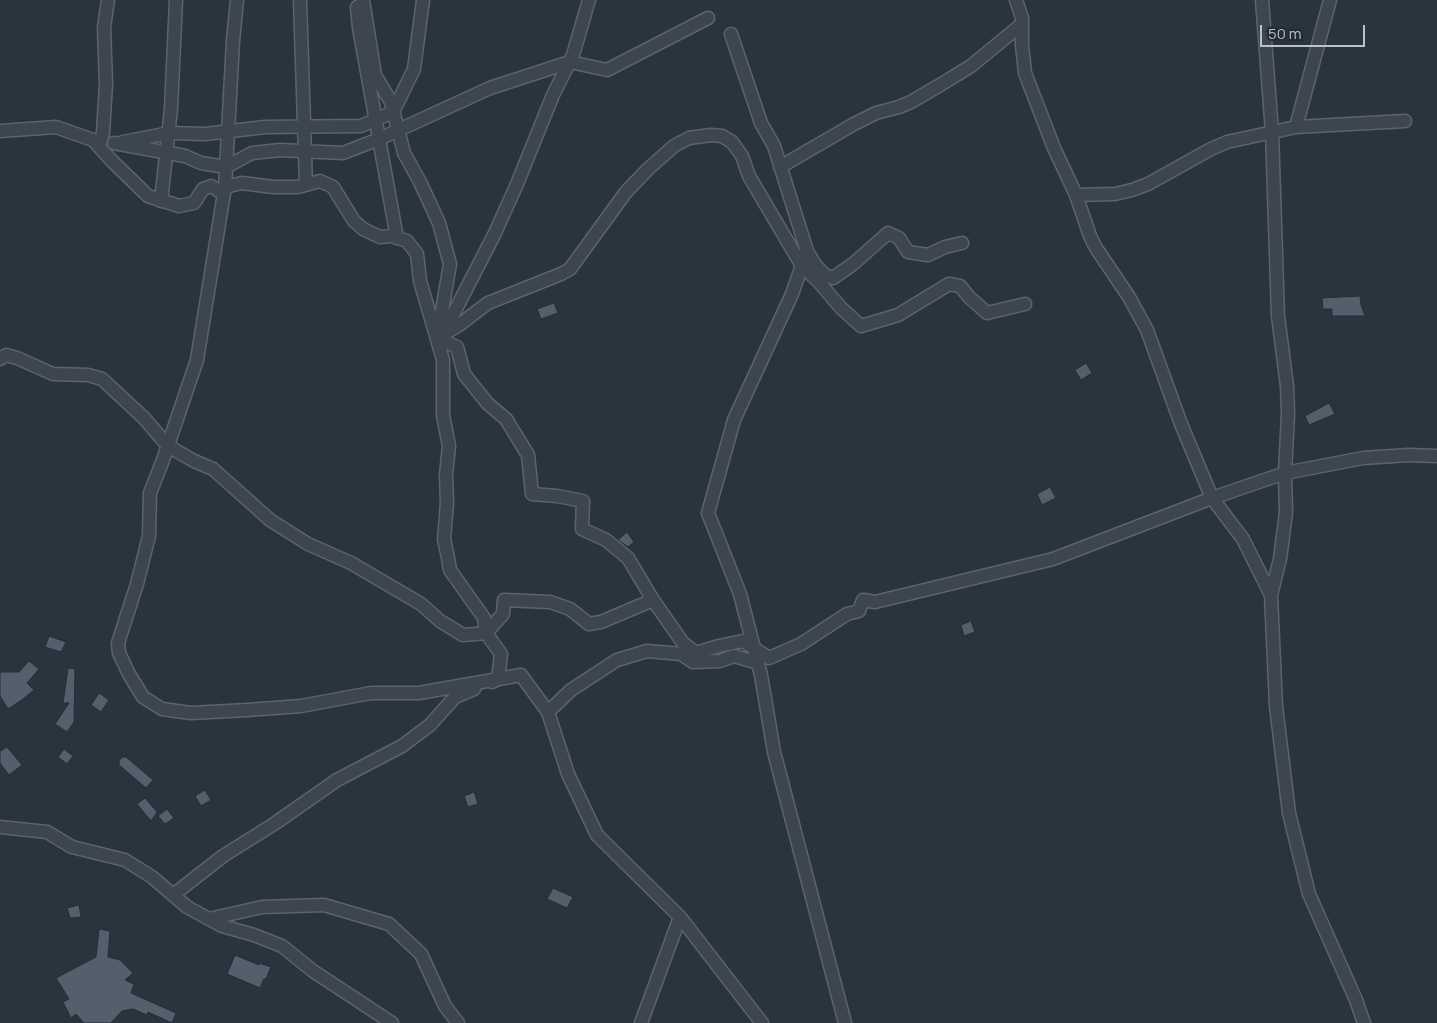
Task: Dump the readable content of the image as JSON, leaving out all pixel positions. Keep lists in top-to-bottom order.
{
  "scale_bar": "50 m"
}
